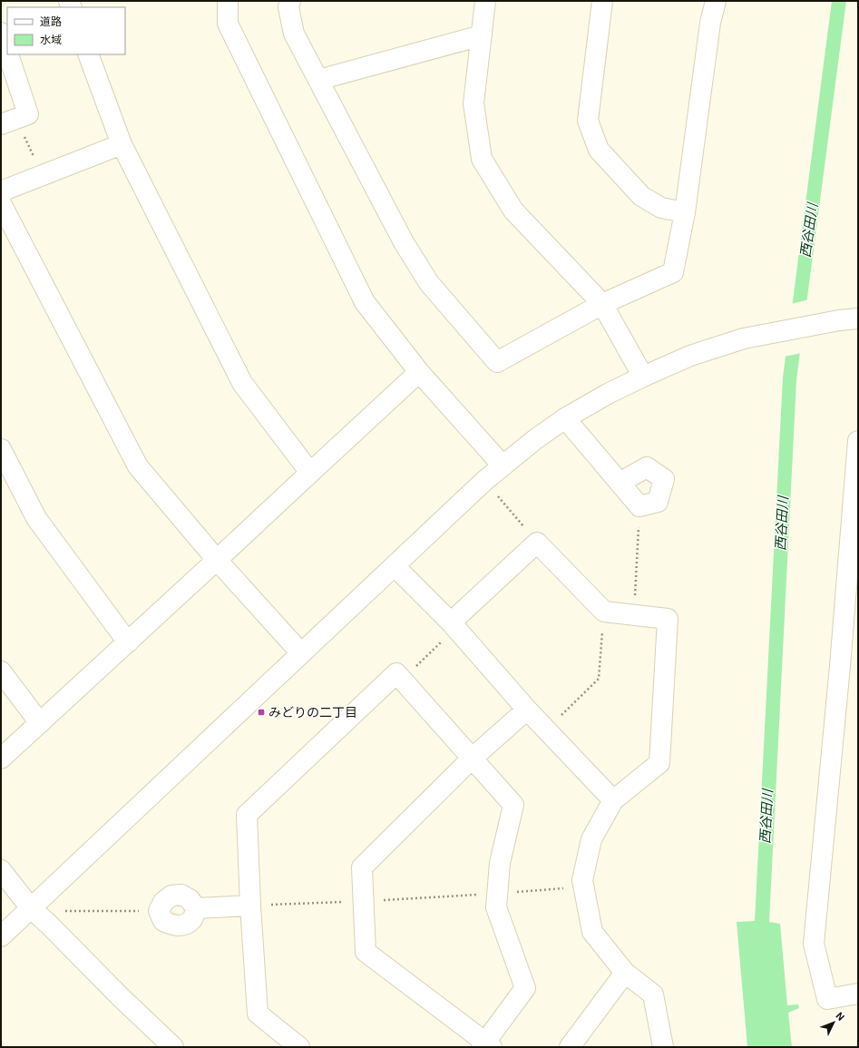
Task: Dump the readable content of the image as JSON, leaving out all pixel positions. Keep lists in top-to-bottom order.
{
  "water": ["西谷田川"],
  "places": {
    "transit": ["みどりの二丁目"]
  },
  "legend": ["道路", "水域"],
  "north": "top right"
}
